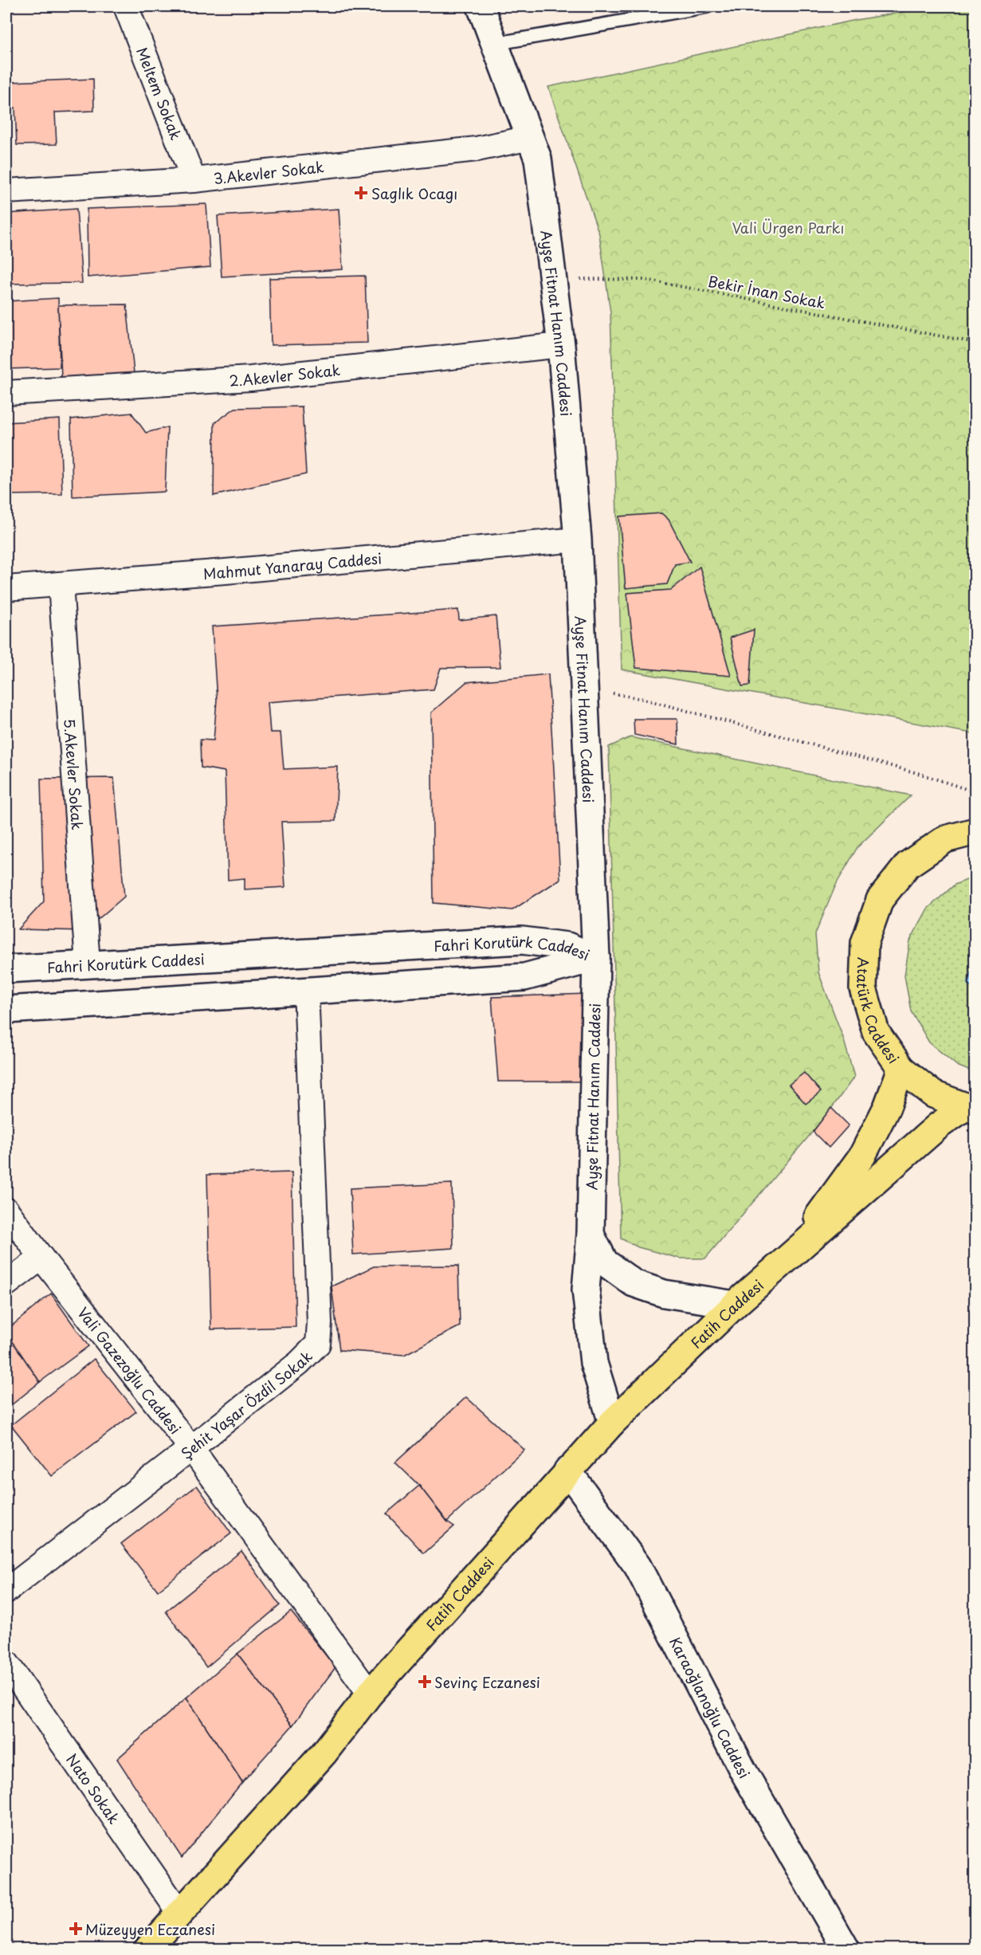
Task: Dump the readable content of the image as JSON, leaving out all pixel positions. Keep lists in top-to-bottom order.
{
  "streets": {
    "main road": ["Atatürk Caddesi", "Fatih Caddesi"],
    "street": [
      "Meltem Sokak",
      "3.Akevler Sokak",
      "Ayşe Fitnat Hanım Caddesi",
      "2.Akevler Sokak",
      "Mahmut Yanaray Caddesi",
      "5.Akevler Sokak",
      "Fahri Korutürk Caddesi",
      "Vali Gazezoğlu Caddesi",
      "Şehit Yaşar Özdil Sokak",
      "Karaoğlanoğlu Caddesi",
      "Nato Sokak"
    ],
    "path": ["Bekir İnan Sokak"]
  },
  "crossings": [
    ["Meltem Sokak", "3.Akevler Sokak"],
    ["3.Akevler Sokak", "Ayşe Fitnat Hanım Caddesi"],
    ["Bekir İnan Sokak", "Ayşe Fitnat Hanım Caddesi"],
    ["Ayşe Fitnat Hanım Caddesi", "2.Akevler Sokak"],
    ["Ayşe Fitnat Hanım Caddesi", "Mahmut Yanaray Caddesi"],
    ["Ayşe Fitnat Hanım Caddesi", "Fahri Korutürk Caddesi"],
    ["Ayşe Fitnat Hanım Caddesi", "Fatih Caddesi"],
    ["Mahmut Yanaray Caddesi", "5.Akevler Sokak"],
    ["5.Akevler Sokak", "Fahri Korutürk Caddesi"],
    ["Fahri Korutürk Caddesi", "Şehit Yaşar Özdil Sokak"],
    ["Atatürk Caddesi", "Fatih Caddesi"],
    ["Fatih Caddesi", "Vali Gazezoğlu Caddesi"],
    ["Fatih Caddesi", "Karaoğlanoğlu Caddesi"],
    ["Fatih Caddesi", "Nato Sokak"],
    ["Vali Gazezoğlu Caddesi", "Şehit Yaşar Özdil Sokak"]
  ],
  "parks": ["Vali Ürgen Parkı"],
  "places": {
    "health": ["Saglık Ocagı", "Sevinç Eczanesi", "Müzeyyen Eczanesi"]
  }
}
